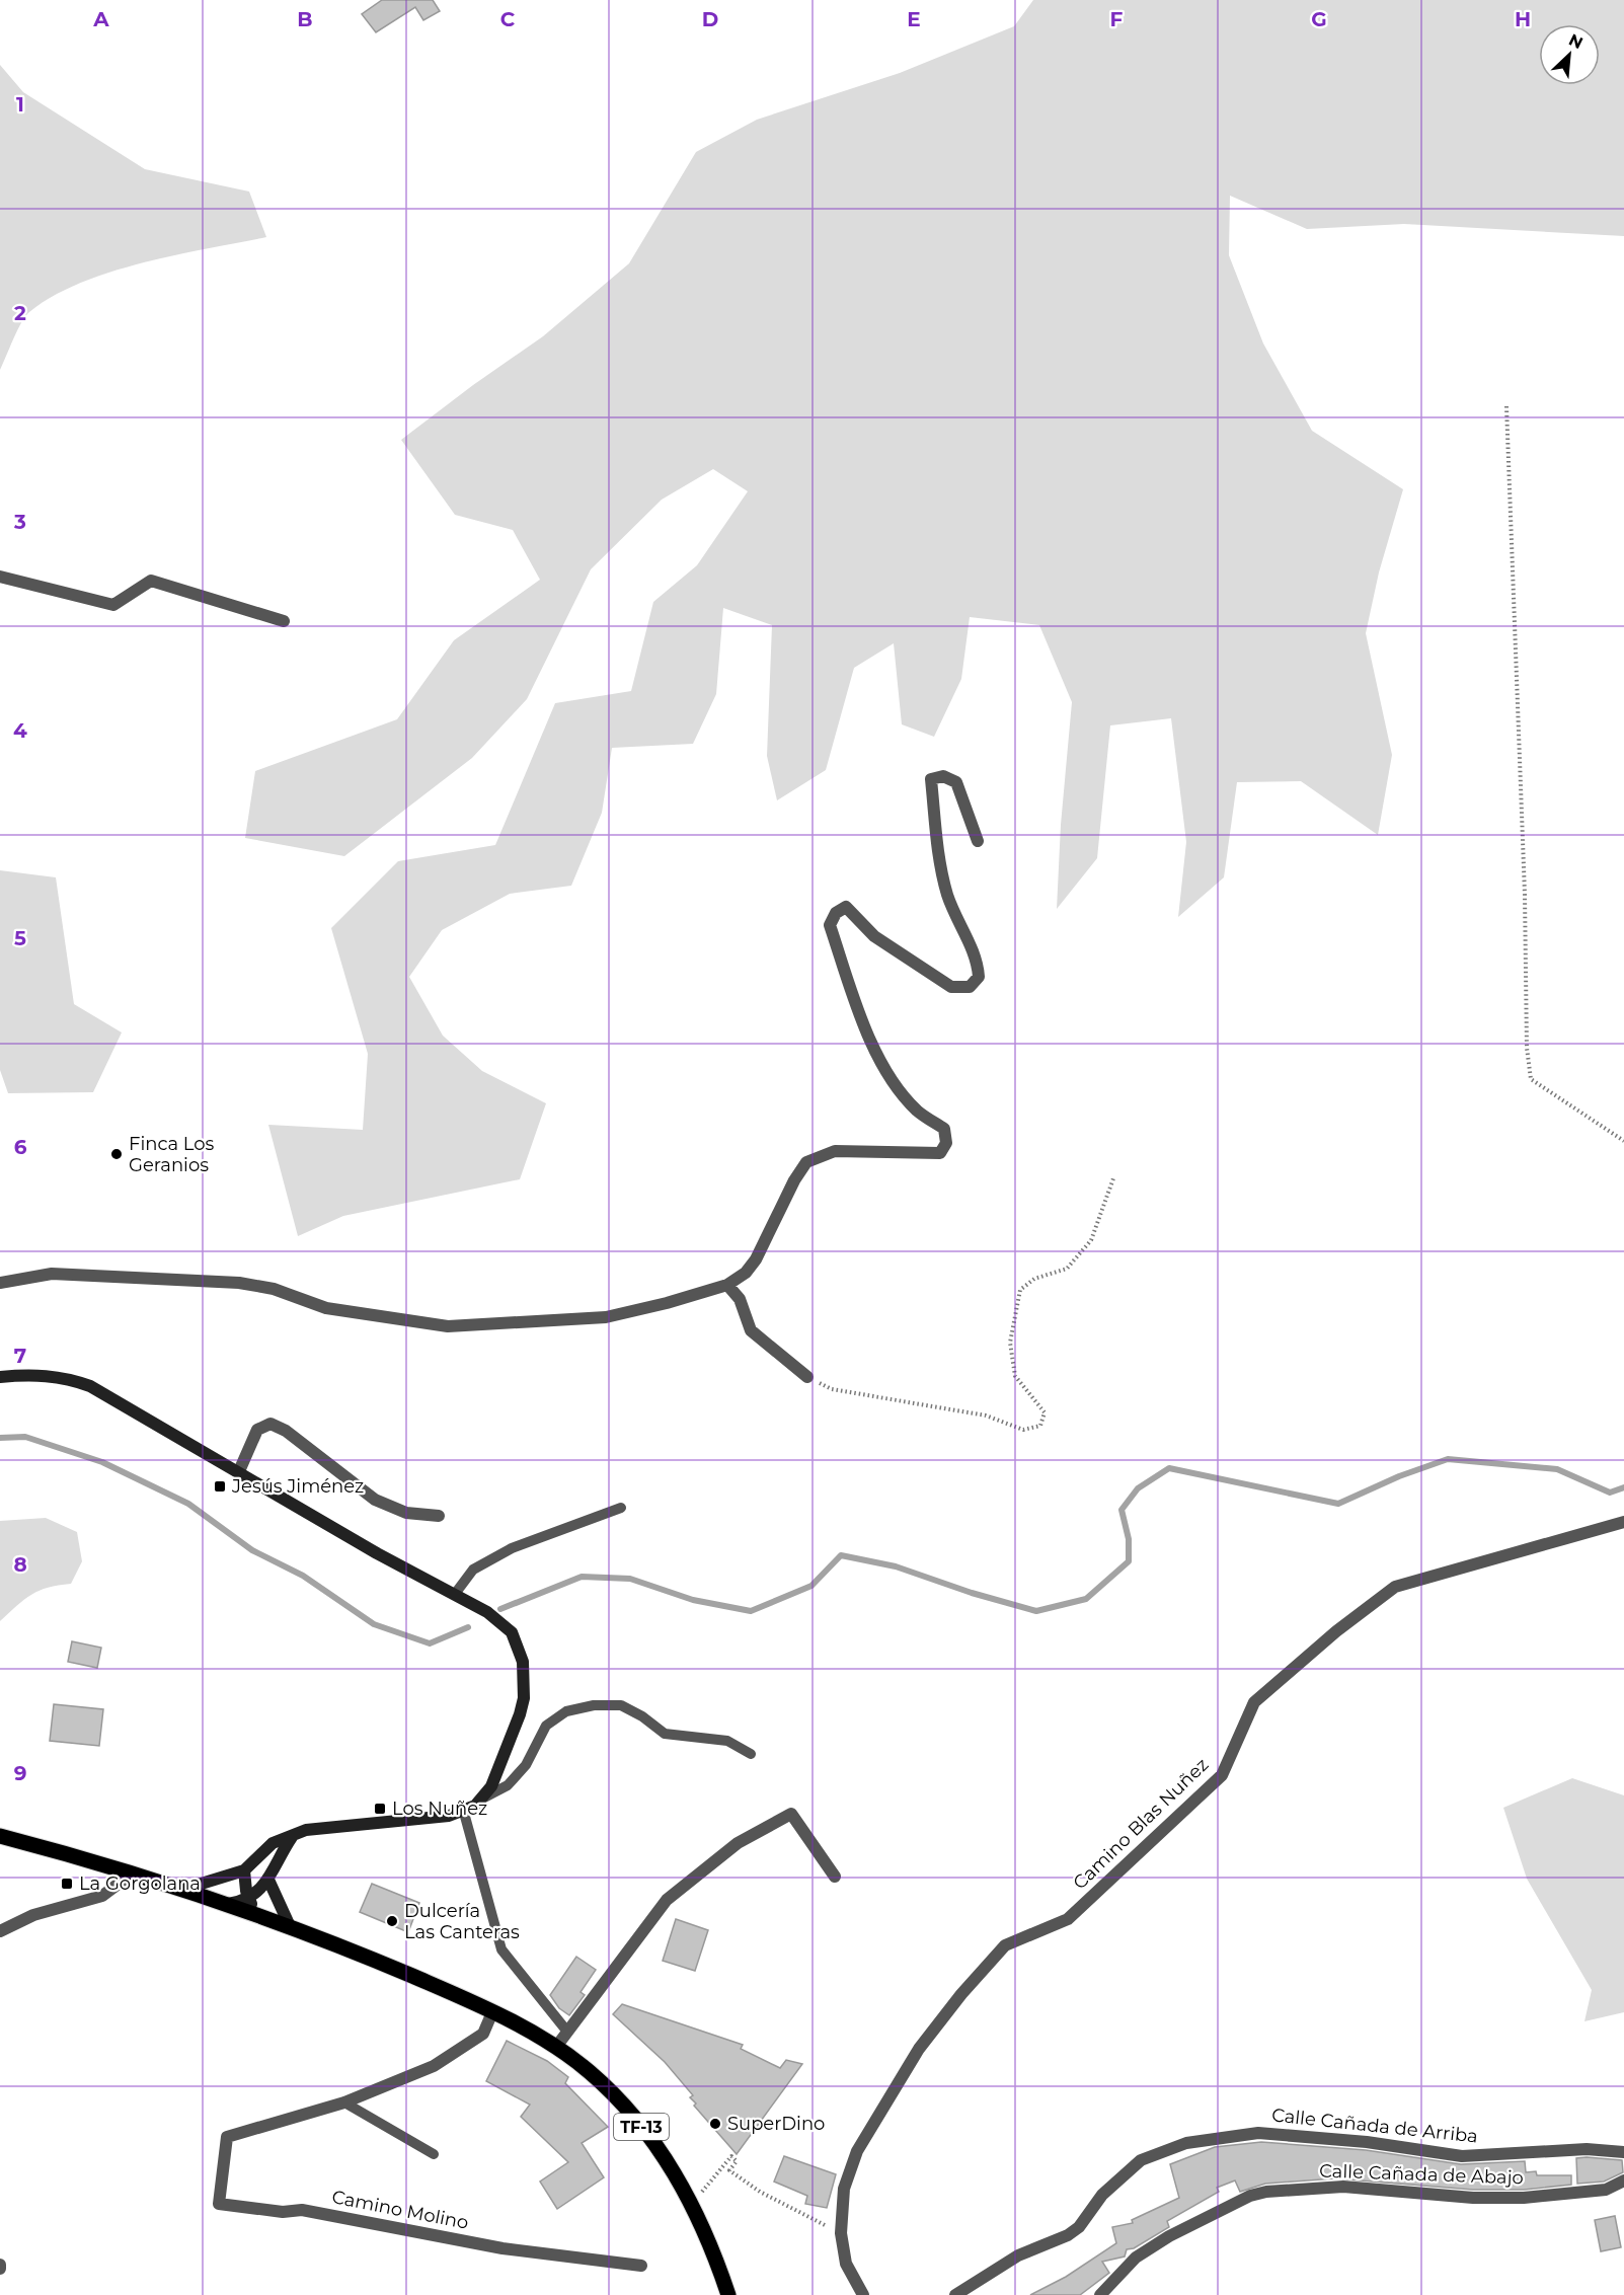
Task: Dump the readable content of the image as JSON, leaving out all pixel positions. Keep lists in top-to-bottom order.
{
  "streets": {
    "main road": ["TF-13"],
    "street": [
      "Camino Blas Nuñez",
      "Calle Cañada de Arriba",
      "Calle Cañada de Abajo",
      "Camino Molino"
    ]
  },
  "places": {
    "other": ["Finca Los Geranios", "Dulcería Las Canteras", "SuperDino"],
    "transit": ["Jesús Jiménez", "Los Nuñez", "La Gorgolana"]
  },
  "north": "top right",
  "grid": {
    "columns": [
      "A",
      "B",
      "C",
      "D",
      "E",
      "F",
      "G",
      "H"
    ],
    "rows": [
      "1",
      "2",
      "3",
      "4",
      "5",
      "6",
      "7",
      "8",
      "9"
    ]
  }
}
